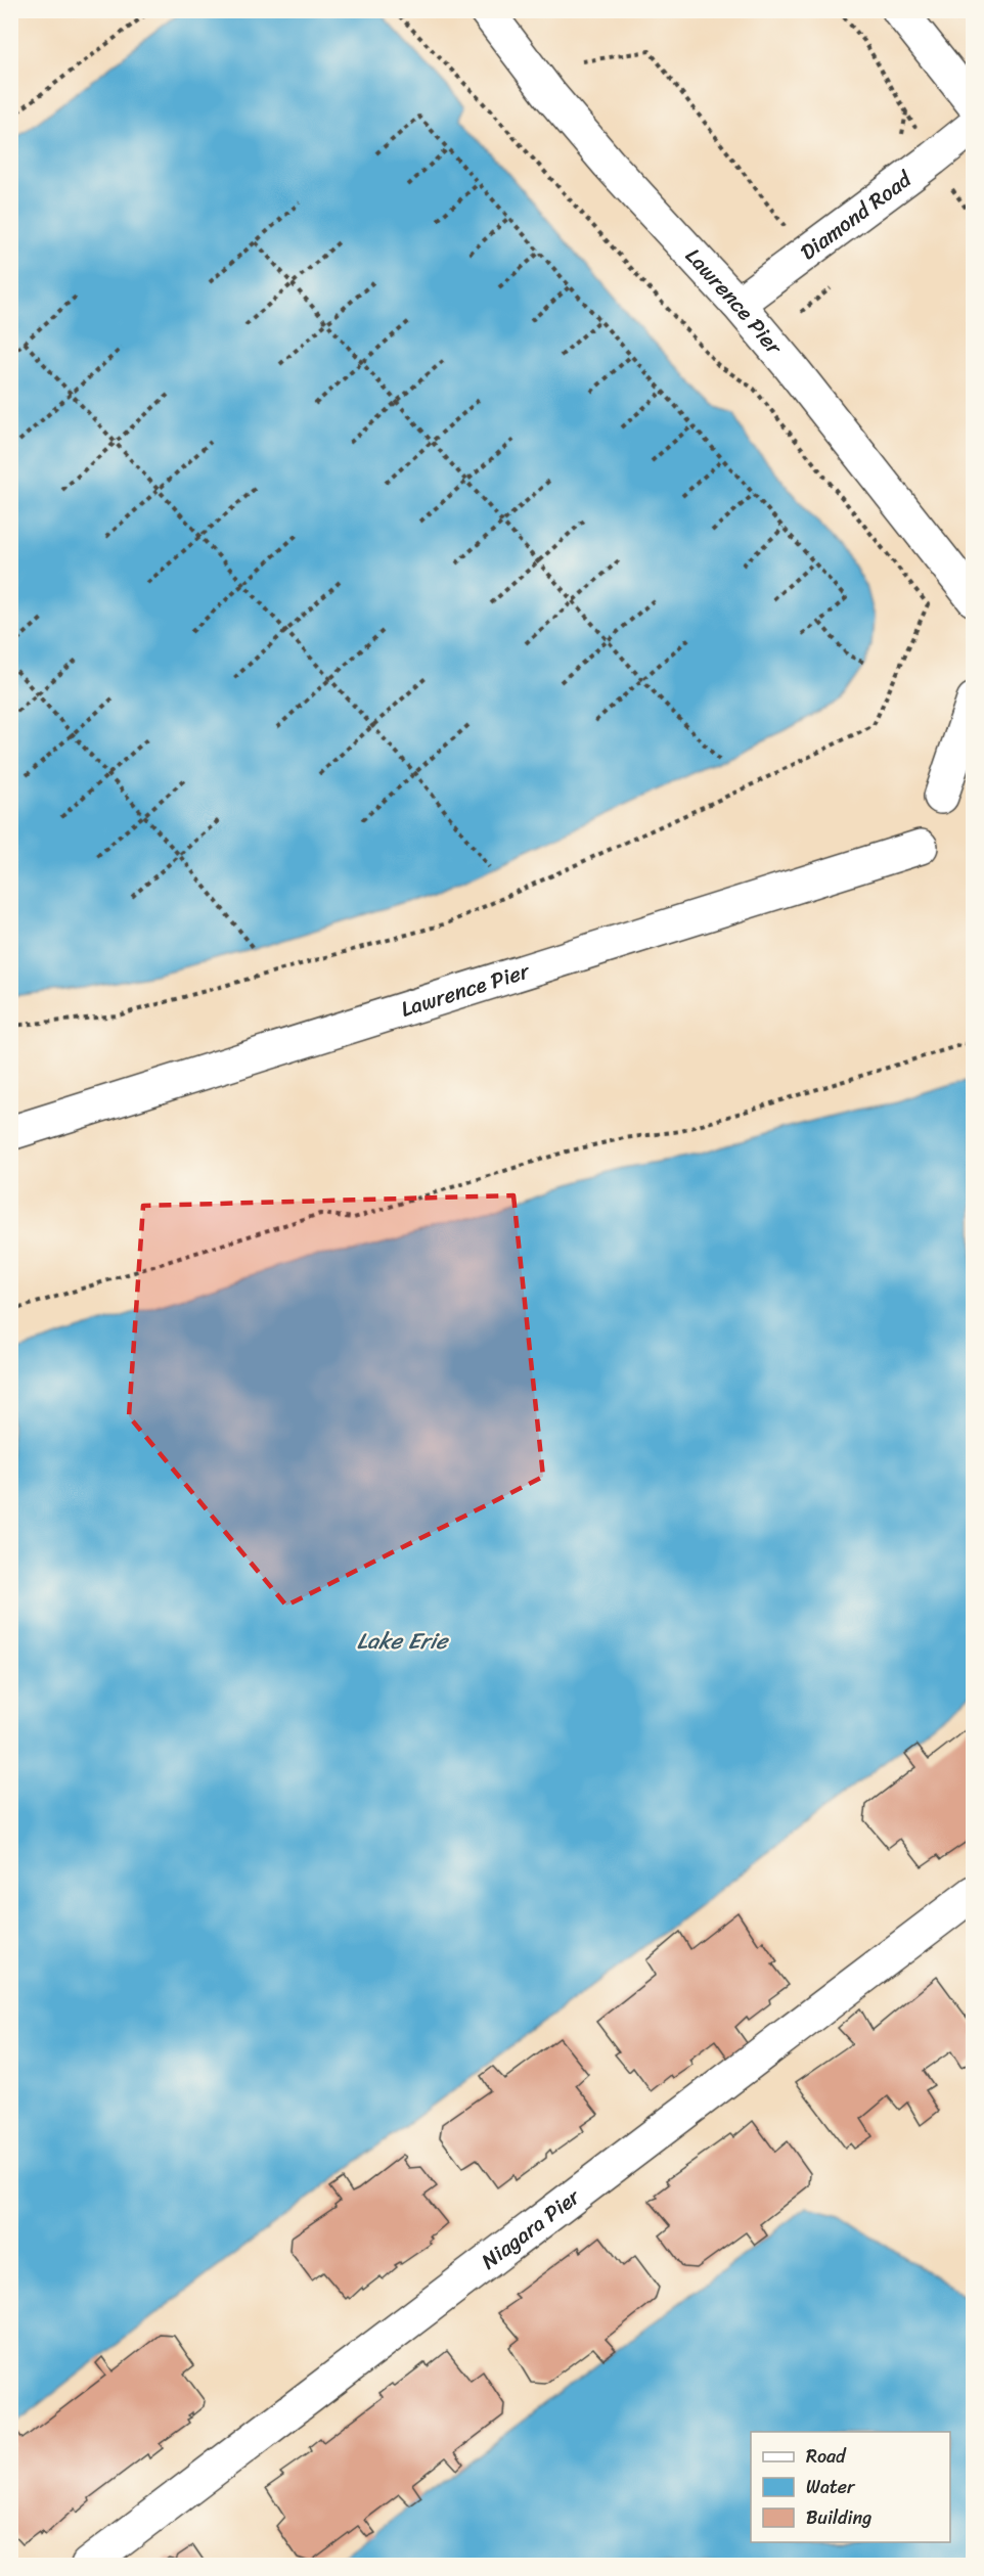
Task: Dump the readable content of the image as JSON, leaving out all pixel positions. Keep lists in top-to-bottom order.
{
  "streets": {
    "main road": ["Diamond Road", "Lawrence Pier", "Niagara Pier"]
  },
  "crossings": [
    ["Diamond Road", "Lawrence Pier"]
  ],
  "water": ["Lake Erie"],
  "legend": ["Road", "Water", "Building"]
}
